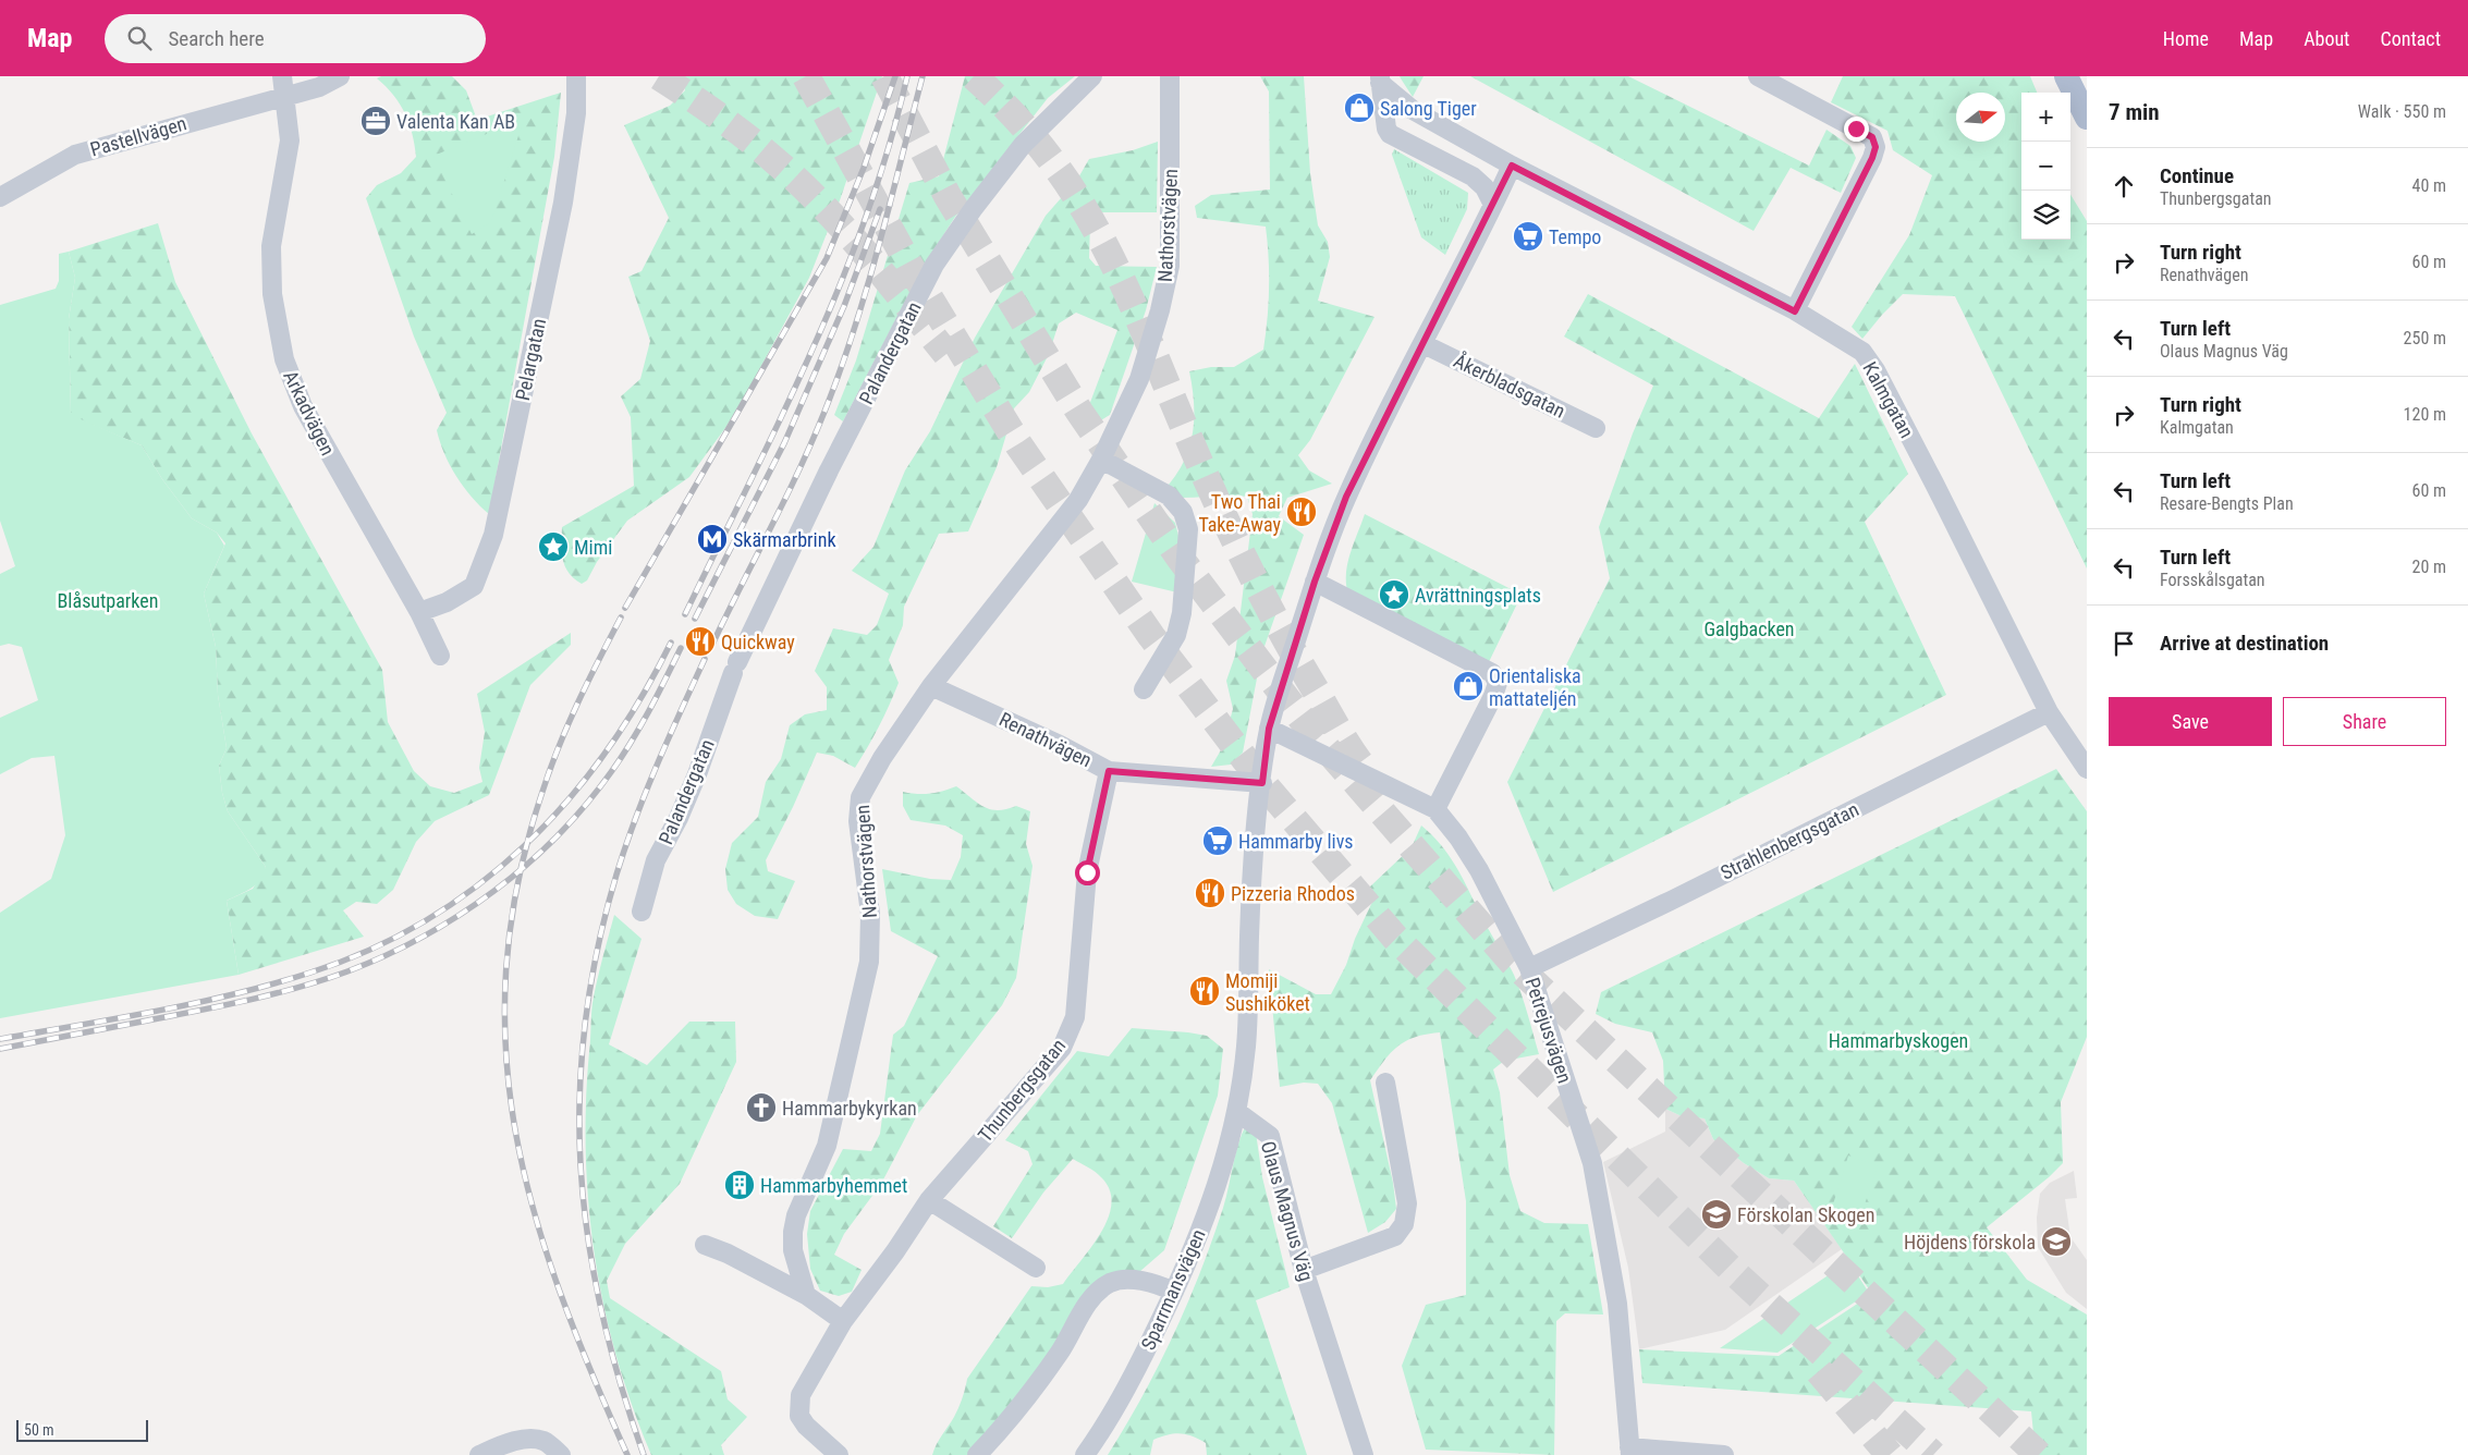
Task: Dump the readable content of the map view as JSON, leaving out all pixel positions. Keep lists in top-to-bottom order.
{
  "streets": {
    "street": [
      "Pastellvägen",
      "Nathorstvägen",
      "Palandergatan",
      "Pelargatan",
      "Åkerbladsgatan",
      "Kalmgatan",
      "Arkadvägen",
      "Renathvägen",
      "Strahlenbergsgatan",
      "Petrejusvägen",
      "Thunbergsgatan",
      "Olaus Magnus Väg",
      "Sparrmansvägen"
    ]
  },
  "crossings": [
    ["Pastellvägen", "Arkadvägen"],
    ["Nathorstvägen", "Renathvägen"],
    ["Pelargatan", "Arkadvägen"],
    ["Kalmgatan", "Strahlenbergsgatan"],
    ["Renathvägen", "Thunbergsgatan"],
    ["Strahlenbergsgatan", "Petrejusvägen"],
    ["Olaus Magnus Väg", "Sparrmansvägen"]
  ],
  "parks": ["Blåsutparken", "Galgbacken", "Hammarbyskogen"],
  "places": {
    "shop": ["Salong Tiger", "Orientaliska mattateljén"],
    "office": ["Valenta Kan AB"],
    "supermarket": ["Tempo", "Hammarby livs"],
    "restaurant": [
      "Two Thai Take-Away",
      "Quickway",
      "Pizzeria Rhodos",
      "Momiji Sushiköket"
    ],
    "metro station": ["Skärmarbrink"],
    "place": ["Mimi", "Avrättningsplats"],
    "church": ["Hammarbykyrkan"],
    "building": ["Hammarbyhemmet"],
    "school or university": ["Förskolan Skogen", "Höjdens förskola"]
  },
  "scale_bar": "50 m",
  "north": "right",
  "page": {
    "header": "Map",
    "search": "Search here",
    "nav": [
      "Home",
      "Map",
      "About",
      "Contact"
    ],
    "heading": ["7 min", "Walk · 550 m"],
    "map_buttons": ["+", "−"],
    "list": [
      ["Continue", "Thunbergsgatan", "40 m"],
      ["Turn right", "Renathvägen", "60 m"],
      ["Turn left", "Olaus Magnus Väg", "250 m"],
      ["Turn right", "Kalmgatan", "120 m"],
      ["Turn left", "Resare-Bengts Plan", "60 m"],
      ["Turn left", "Forsskålsgatan", "20 m"],
      "Arrive at destination"
    ],
    "buttons": ["Save", "Share"],
    "scale": "50 m"
  }
}
